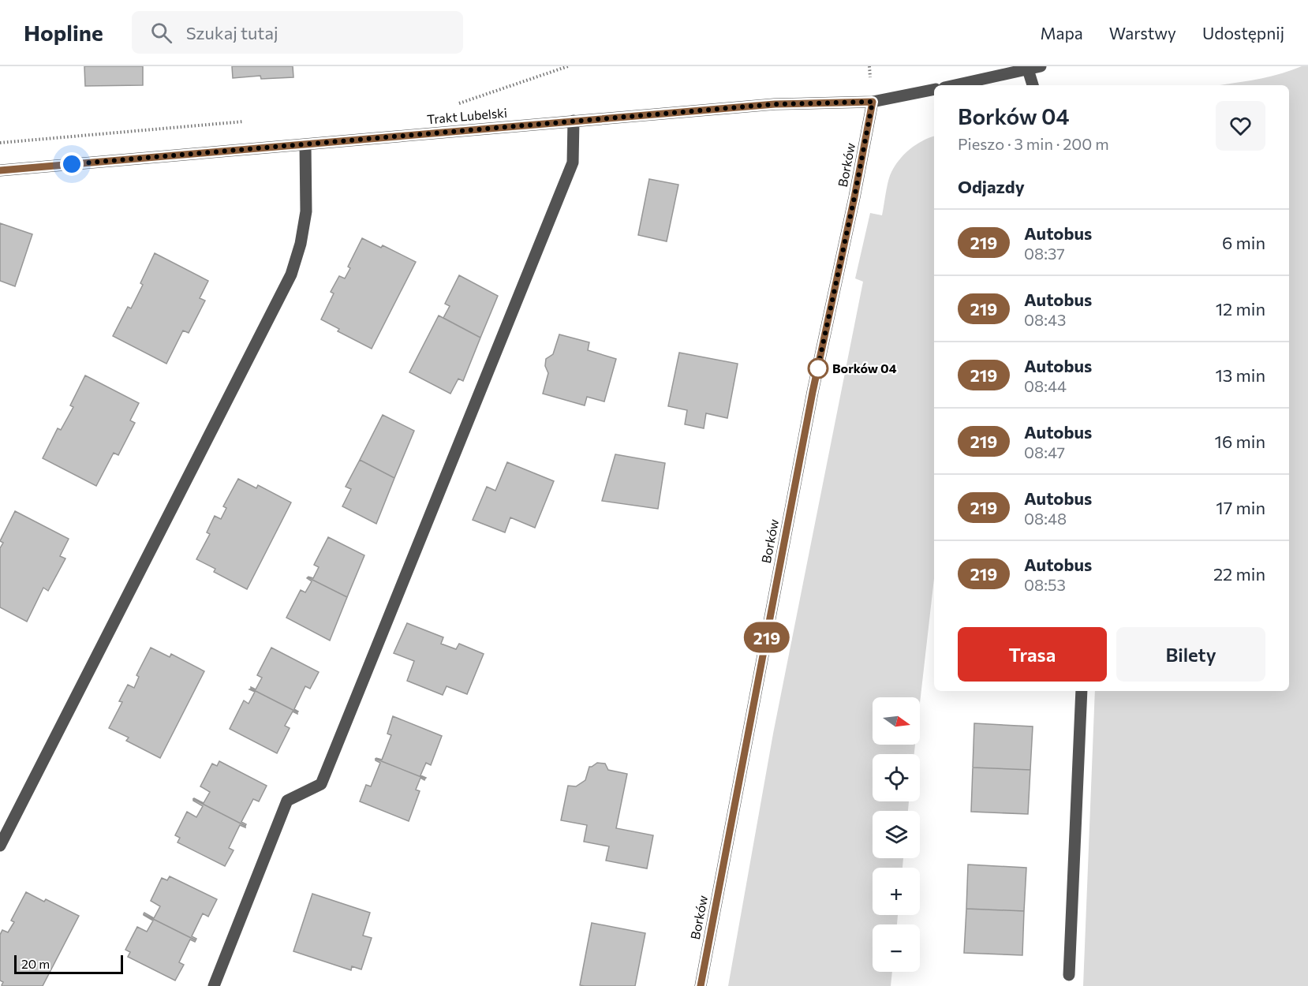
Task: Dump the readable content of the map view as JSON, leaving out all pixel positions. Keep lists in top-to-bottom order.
{
  "streets": {
    "street": ["Trakt Lubelski", "Borków"]
  },
  "crossings": [
    ["Trakt Lubelski", "Borków"]
  ],
  "places": ["Borków 04"],
  "lines": ["bus line 219"],
  "scale_bar": "20 m",
  "north": "right",
  "page": {
    "header": "Hopline",
    "search": "Szukaj tutaj",
    "nav": ["Mapa", "Warstwy", "Udostępnij"],
    "on_map": "219",
    "heading": [
      ["Borków 04", "Pieszo · 3 min · 200 m"],
      "Odjazdy"
    ],
    "list": [
      {
        "mark": "219",
        "name": "Autobus",
        "note": "08:37",
        "value": "6 min"
      },
      {
        "mark": "219",
        "name": "Autobus",
        "note": "08:43",
        "value": "12 min"
      },
      {
        "mark": "219",
        "name": "Autobus",
        "note": "08:44",
        "value": "13 min"
      },
      {
        "mark": "219",
        "name": "Autobus",
        "note": "08:47",
        "value": "16 min"
      },
      {
        "mark": "219",
        "name": "Autobus",
        "note": "08:48",
        "value": "17 min"
      },
      {
        "mark": "219",
        "name": "Autobus",
        "note": "08:53",
        "value": "22 min"
      }
    ],
    "buttons": ["Trasa", "Bilety"],
    "map_buttons": ["+", "−"],
    "scale": "20 m"
  }
}
